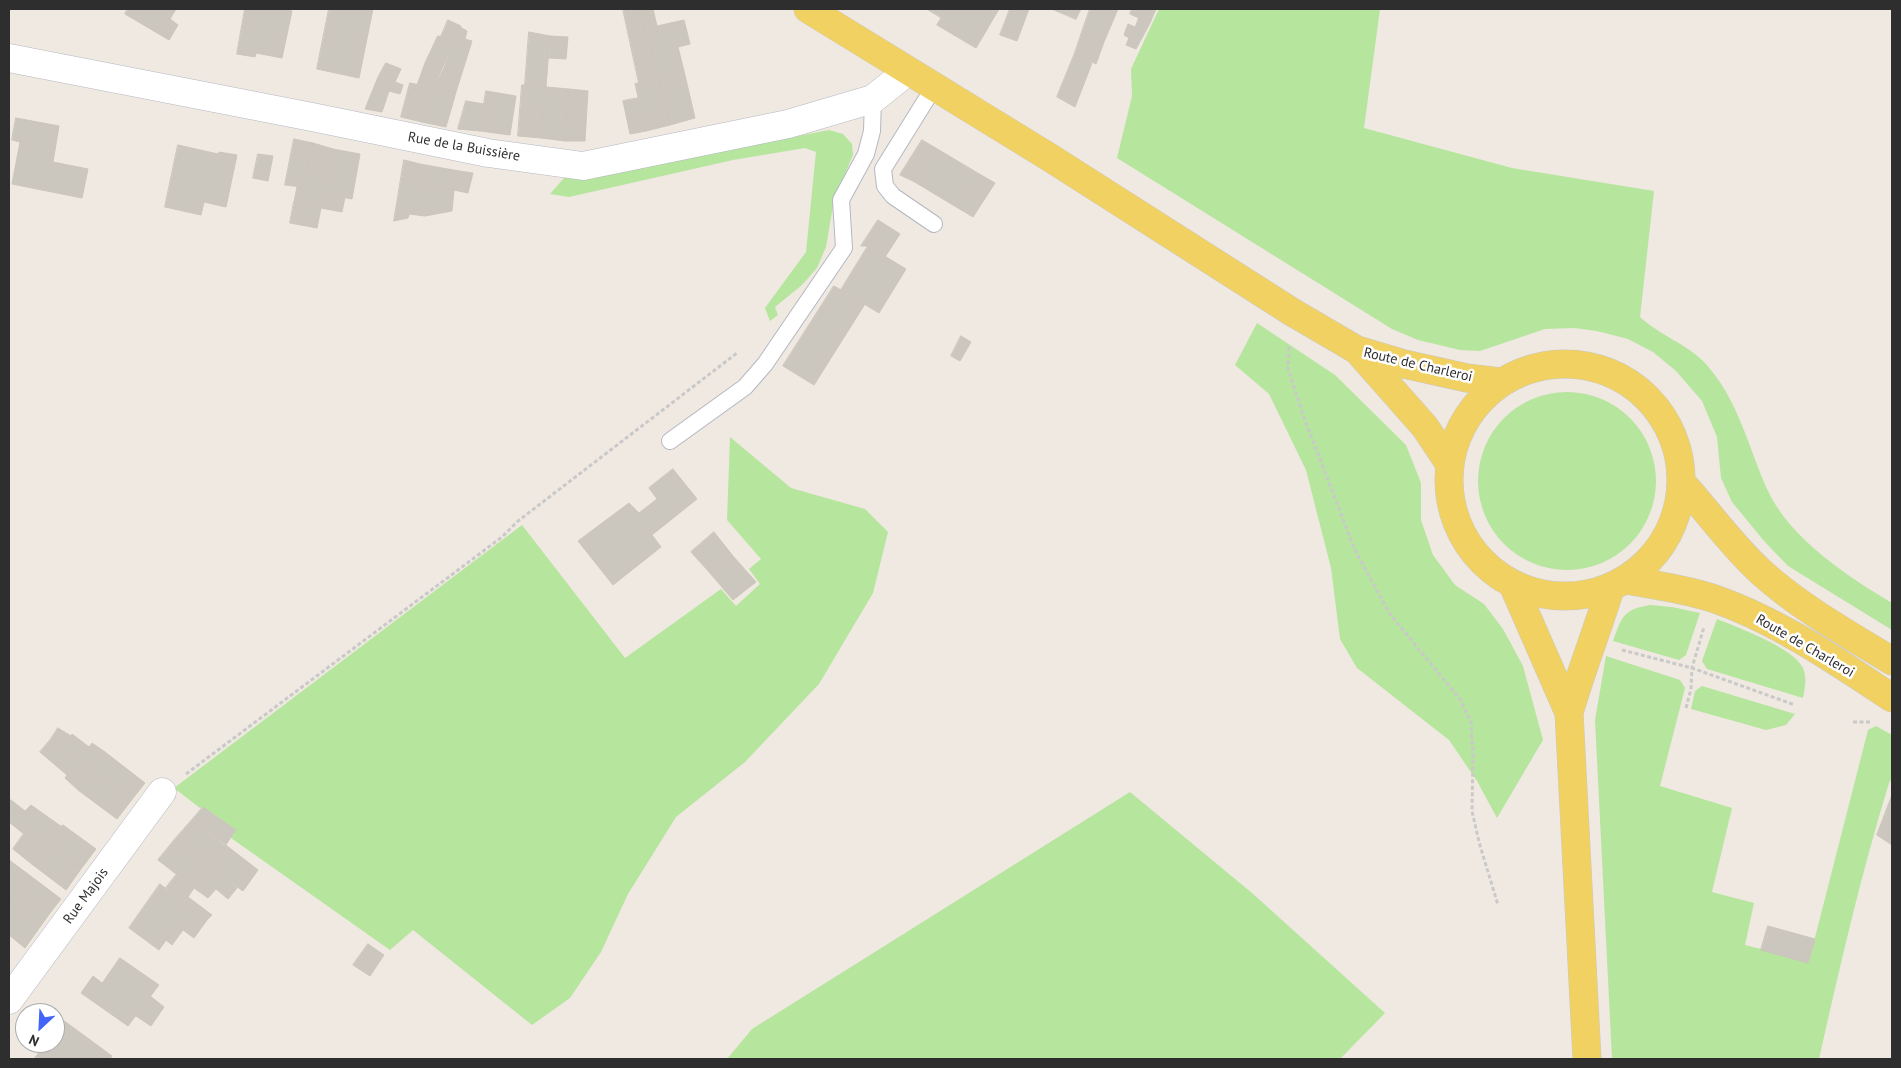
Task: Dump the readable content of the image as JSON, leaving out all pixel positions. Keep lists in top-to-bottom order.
{
  "streets": {
    "main road": ["Route de Charleroi"],
    "street": ["Rue de la Buissière", "Rue Majois"]
  },
  "north": "bottom left"
}
